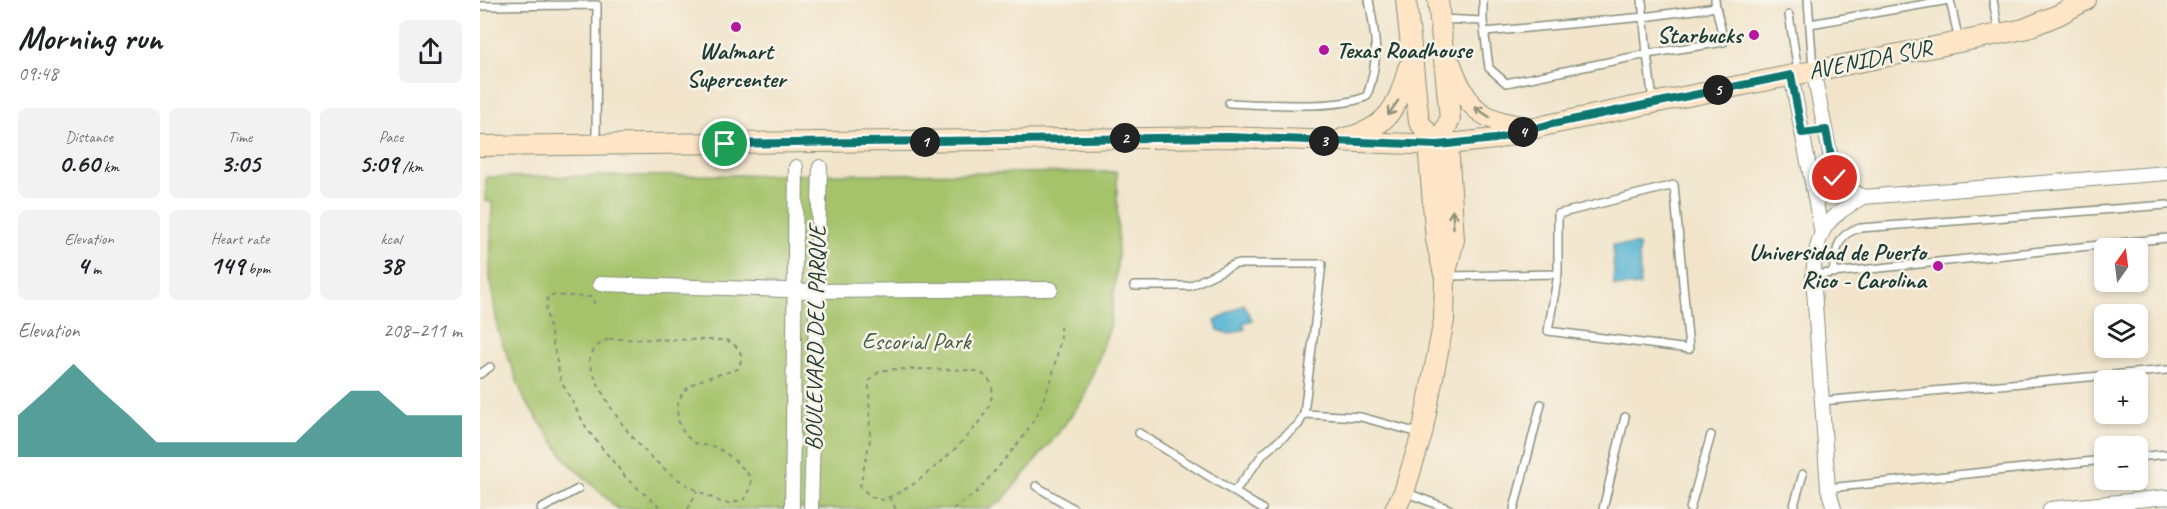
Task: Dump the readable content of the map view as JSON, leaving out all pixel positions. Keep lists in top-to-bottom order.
{
  "streets": {
    "street": ["AVENIDA SUR", "BOULEVARD DEL PARQUE"]
  },
  "parks": ["Escorial Park"],
  "places": [
    "Walmart Supercenter",
    "Starbucks",
    "Texas Roadhouse",
    "Universidad de Puerto Rico - Carolina"
  ],
  "north": "top",
  "page": {
    "heading": ["Morning run", "09:48"],
    "pins": [
      "5",
      "4",
      "2",
      "3",
      "1"
    ],
    "stats": [
      ["Distance", "0.60 km"],
      ["Time", "3:05"],
      ["Pace", "5:09 /km"],
      ["Elevation", "4 m"],
      ["Heart rate", "149 bpm"],
      ["kcal", "38"]
    ],
    "map_buttons": ["+", "−"],
    "chart": ["Elevation", "208–211 m"]
  }
}
